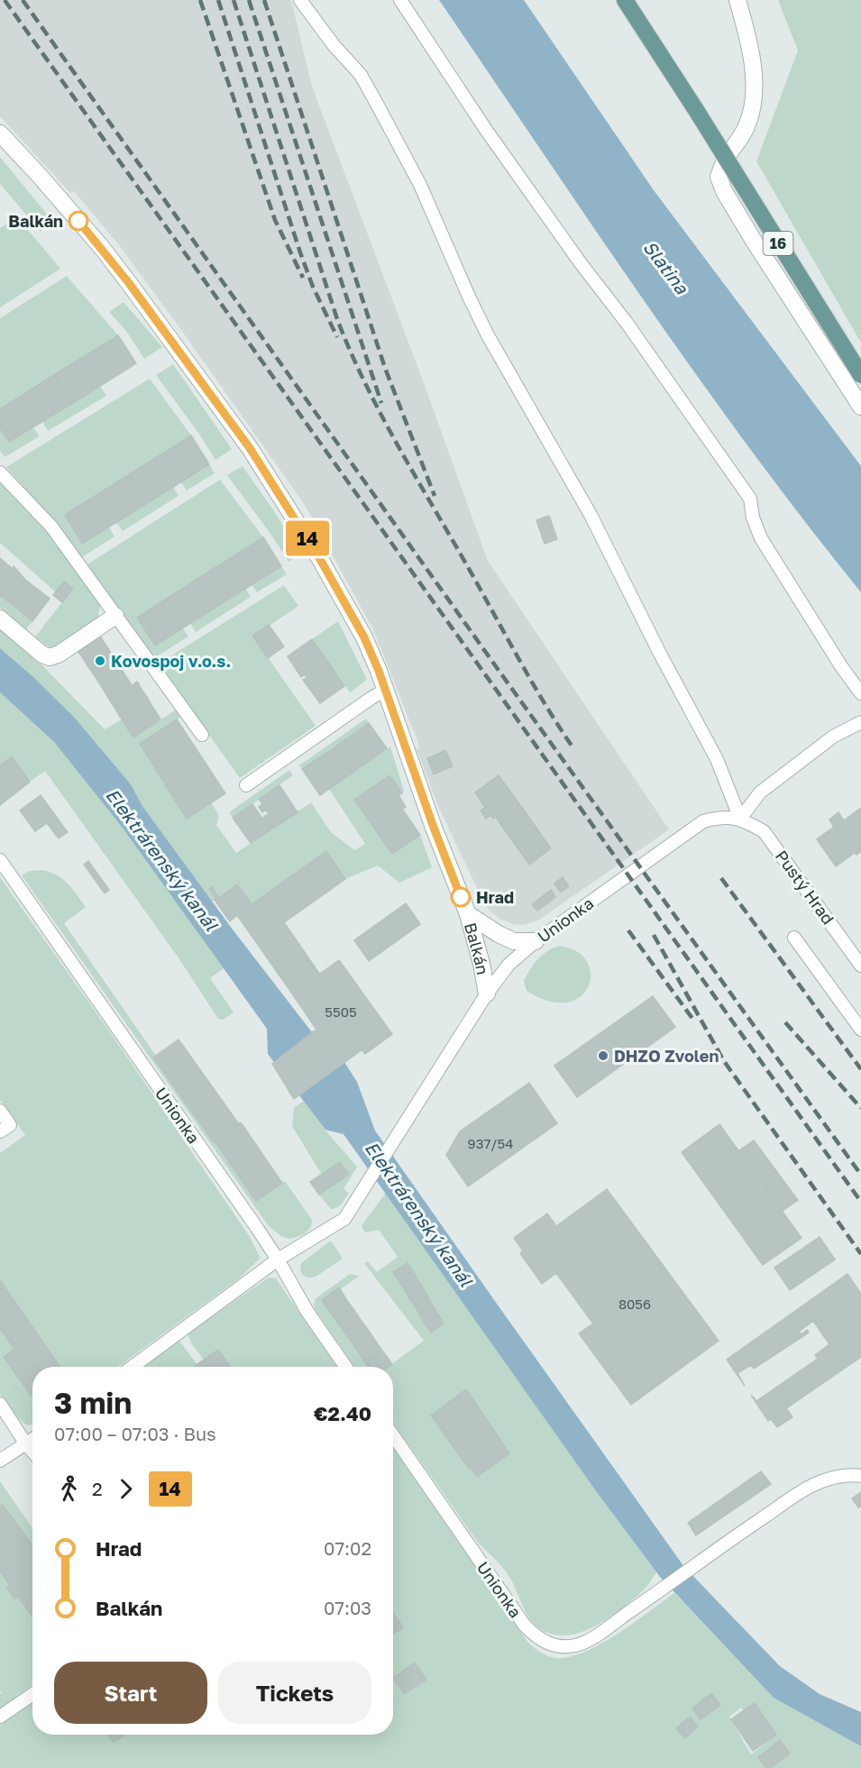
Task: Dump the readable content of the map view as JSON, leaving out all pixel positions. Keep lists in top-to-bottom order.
{
  "streets": {
    "main road": ["16"],
    "street": ["Balkán"],
    "lane": ["Pustý Hrad", "Unionka"]
  },
  "crossings": [
    ["Pustý Hrad", "Unionka"],
    ["Unionka", "Balkán"]
  ],
  "water": ["Slatina", "Elektrárenský kanál"],
  "places": [
    "Balkán",
    "Kovospoj v.o.s.",
    "Hrad",
    "DHZO Zvolen"
  ],
  "lines": ["bus line 14"],
  "house_numbers": ["5505", "937/54", "8056"],
  "page": {
    "on_map": "14",
    "heading": ["3 min", "07:00 – 07:03 · Bus", "€2.40"],
    "legs": ["2", "14"],
    "list": [
      {
        "name": "Hrad",
        "value": "07:02"
      },
      {
        "name": "Balkán",
        "value": "07:03"
      }
    ],
    "buttons": ["Start", "Tickets"]
  }
}
